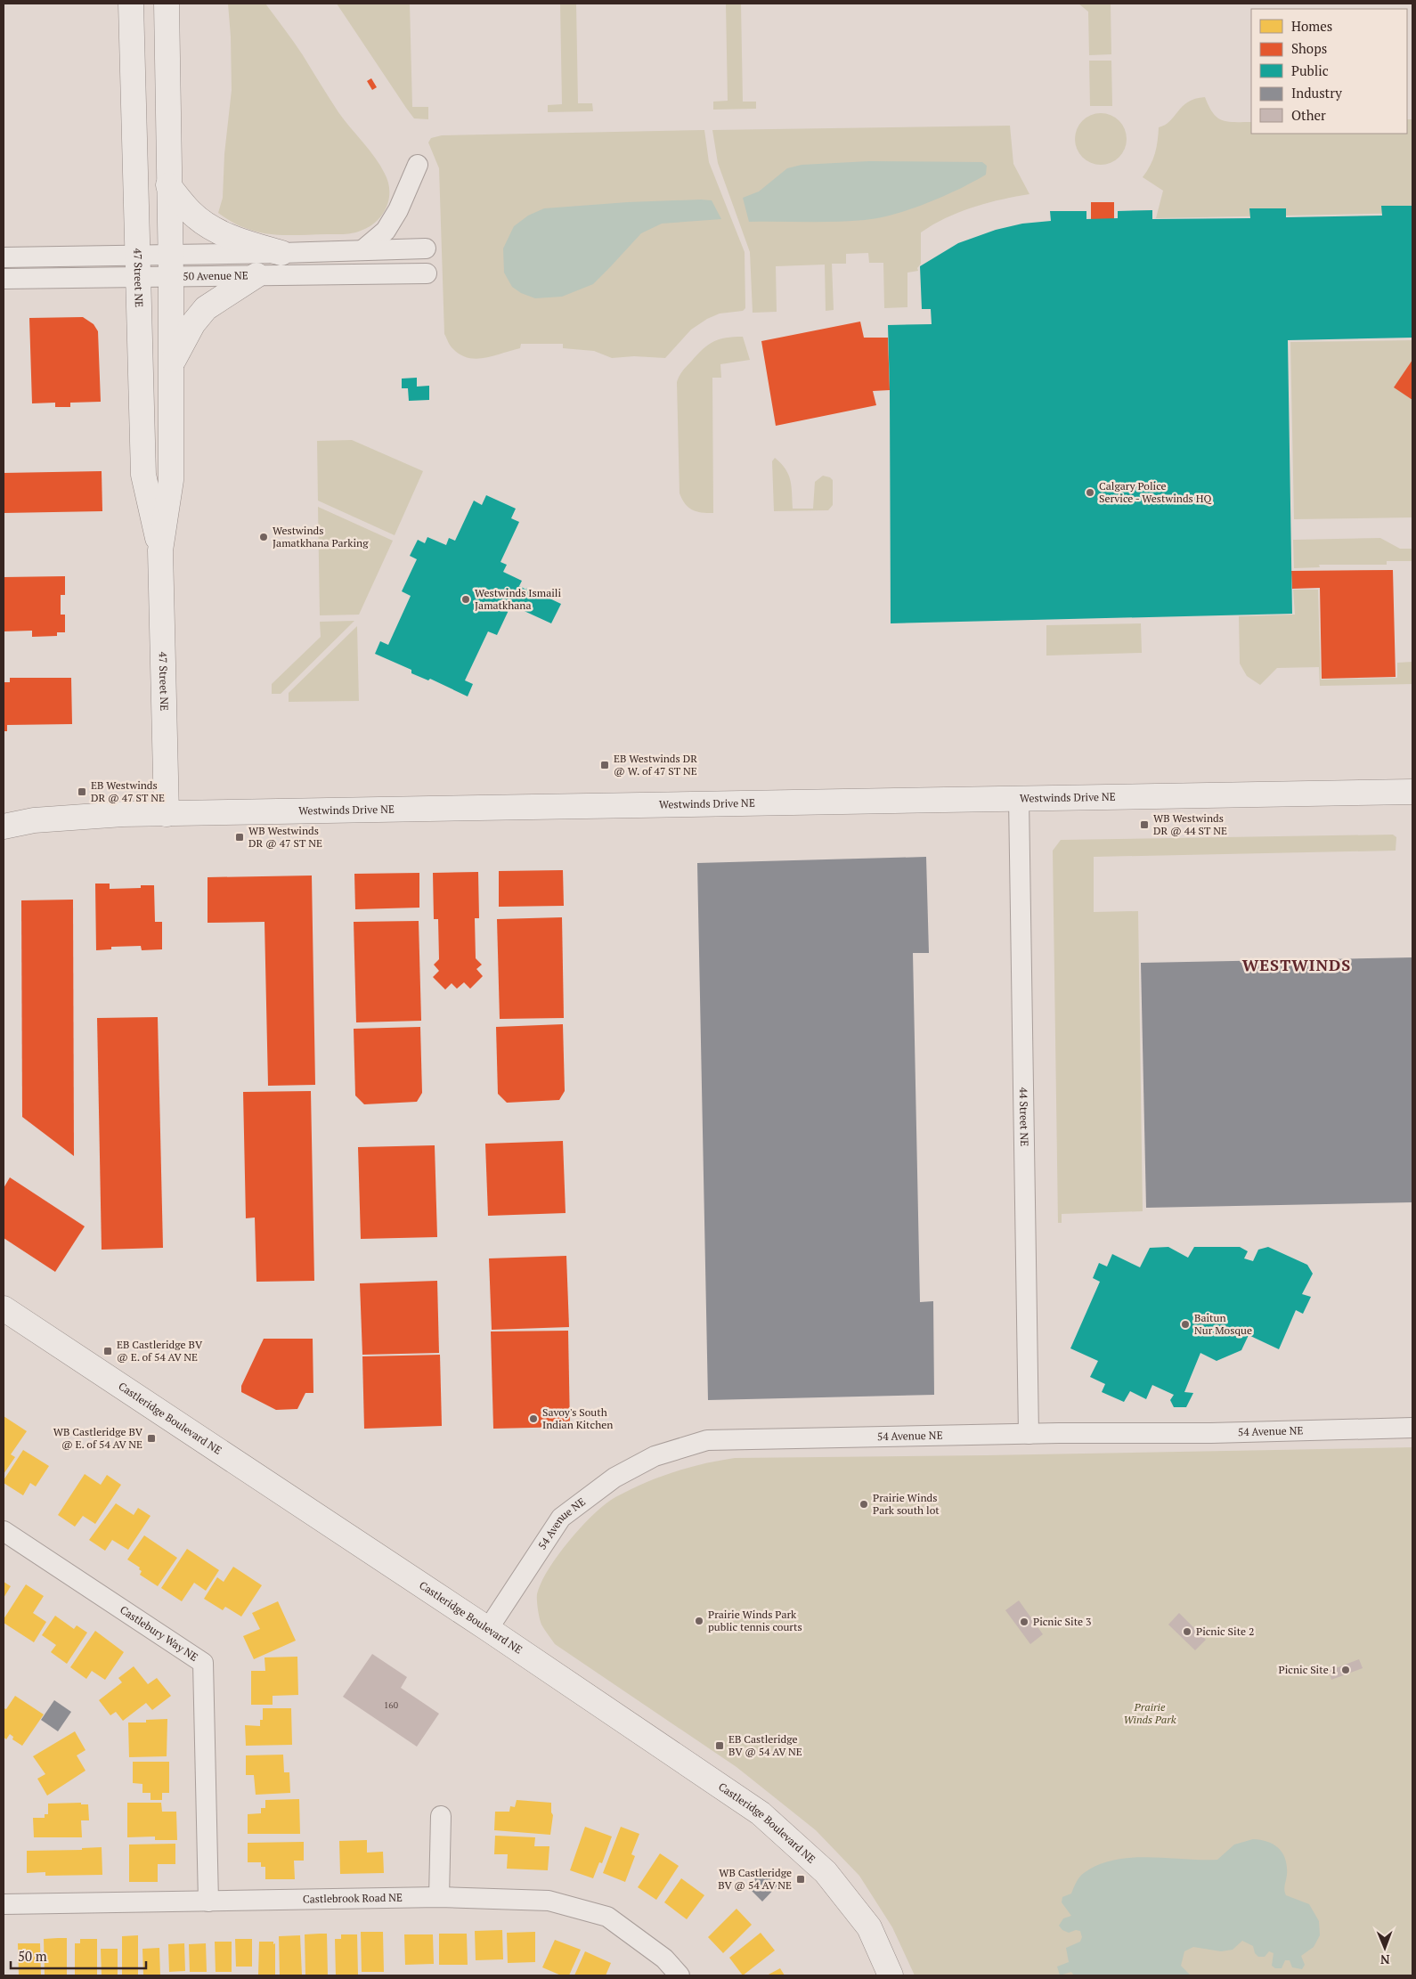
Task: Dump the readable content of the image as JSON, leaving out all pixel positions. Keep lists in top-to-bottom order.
{
  "streets": {
    "street": [
      "50 Avenue NE",
      "47 Street NE",
      "Westwinds Drive NE",
      "44 Street NE",
      "Castleridge Boulevard NE",
      "54 Avenue NE",
      "Castlebury Way NE",
      "Castlebrook Road NE"
    ]
  },
  "crossings": [
    ["50 Avenue NE", "47 Street NE"],
    ["47 Street NE", "Westwinds Drive NE"],
    ["Westwinds Drive NE", "44 Street NE"],
    ["44 Street NE", "54 Avenue NE"],
    ["Castleridge Boulevard NE", "54 Avenue NE"],
    ["Castlebury Way NE", "Castlebrook Road NE"]
  ],
  "districts": ["WESTWINDS"],
  "parks": ["Prairie Winds Park"],
  "places": {
    "other": [
      "Calgary Police Service - Westwinds HQ",
      "Westwinds Jamatkhana Parking",
      "Westwinds Ismaili Jamatkhana",
      "Baitun Nur Mosque",
      "Savoy's South Indian Kitchen",
      "Prairie Winds Park south lot",
      "Prairie Winds Park public tennis courts",
      "Picnic Site 3",
      "Picnic Site 2",
      "Picnic Site 1"
    ],
    "transit": [
      "EB Westwinds DR @ W. of 47 ST NE",
      "EB Westwinds DR @ 47 ST NE",
      "WB Westwinds DR @ 44 ST NE",
      "WB Westwinds DR @ 47 ST NE",
      "EB Castleridge BV @ E. of 54 AV NE",
      "WB Castleridge BV @ E. of 54 AV NE",
      "EB Castleridge BV @ 54 AV NE",
      "WB Castleridge BV @ 54 AV NE"
    ]
  },
  "house_numbers": ["160"],
  "legend": [
    "Homes",
    "Shops",
    "Public",
    "Industry",
    "Other"
  ],
  "scale_bar": "50 m",
  "north": "bottom"
}
